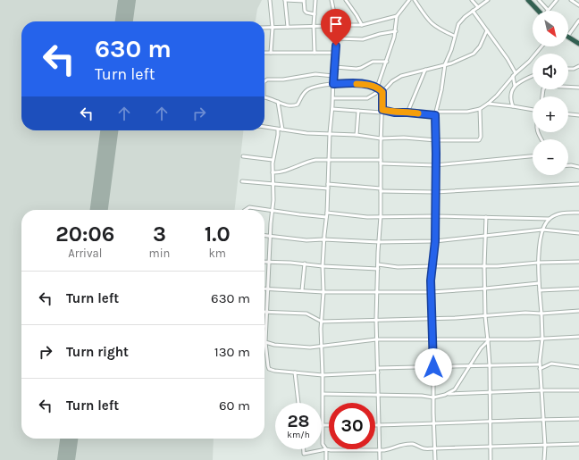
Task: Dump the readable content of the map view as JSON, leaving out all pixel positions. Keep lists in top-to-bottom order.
{
  "north": "bottom right",
  "page": {
    "map_buttons": ["+", "−"],
    "turn": ["630 m", "Turn left"],
    "eta": [
      "20:06",
      "Arrival",
      "3",
      "min",
      "1.0",
      "km"
    ],
    "list": [
      {
        "name": "Turn left",
        "value": "630 m"
      },
      {
        "name": "Turn right",
        "value": "130 m"
      },
      {
        "name": "Turn left",
        "value": "60 m"
      }
    ],
    "speed": "28 km/h",
    "limit": "30"
  }
}
